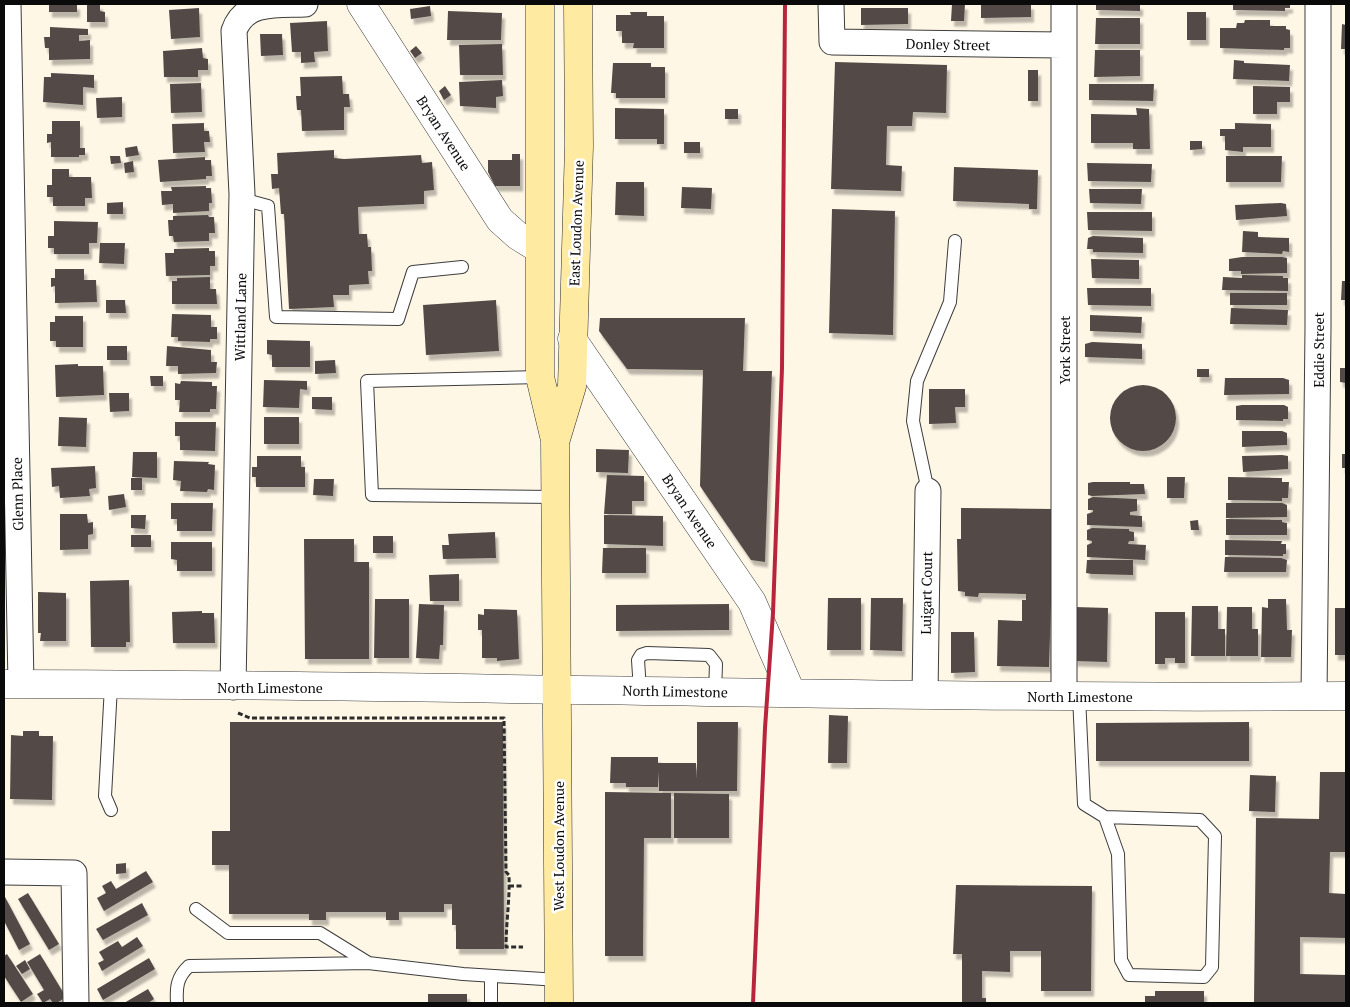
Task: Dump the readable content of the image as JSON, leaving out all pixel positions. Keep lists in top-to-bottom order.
{
  "streets": {
    "main road": ["East Loudon Avenue", "West Loudon Avenue"],
    "street": [
      "Donley Street",
      "Bryan Avenue",
      "Wittland Lane",
      "York Street",
      "Eddie Street",
      "Glenn Place",
      "Luigart Court",
      "North Limestone"
    ]
  },
  "crossings": [
    ["Donley Street", "York Street"],
    ["Bryan Avenue", "East Loudon Avenue"],
    ["Bryan Avenue", "North Limestone"],
    ["East Loudon Avenue", "North Limestone"],
    ["East Loudon Avenue", "West Loudon Avenue"],
    ["Wittland Lane", "North Limestone"],
    ["York Street", "North Limestone"],
    ["Eddie Street", "North Limestone"],
    ["Glenn Place", "North Limestone"],
    ["Luigart Court", "North Limestone"],
    ["North Limestone", "West Loudon Avenue"]
  ]
}
